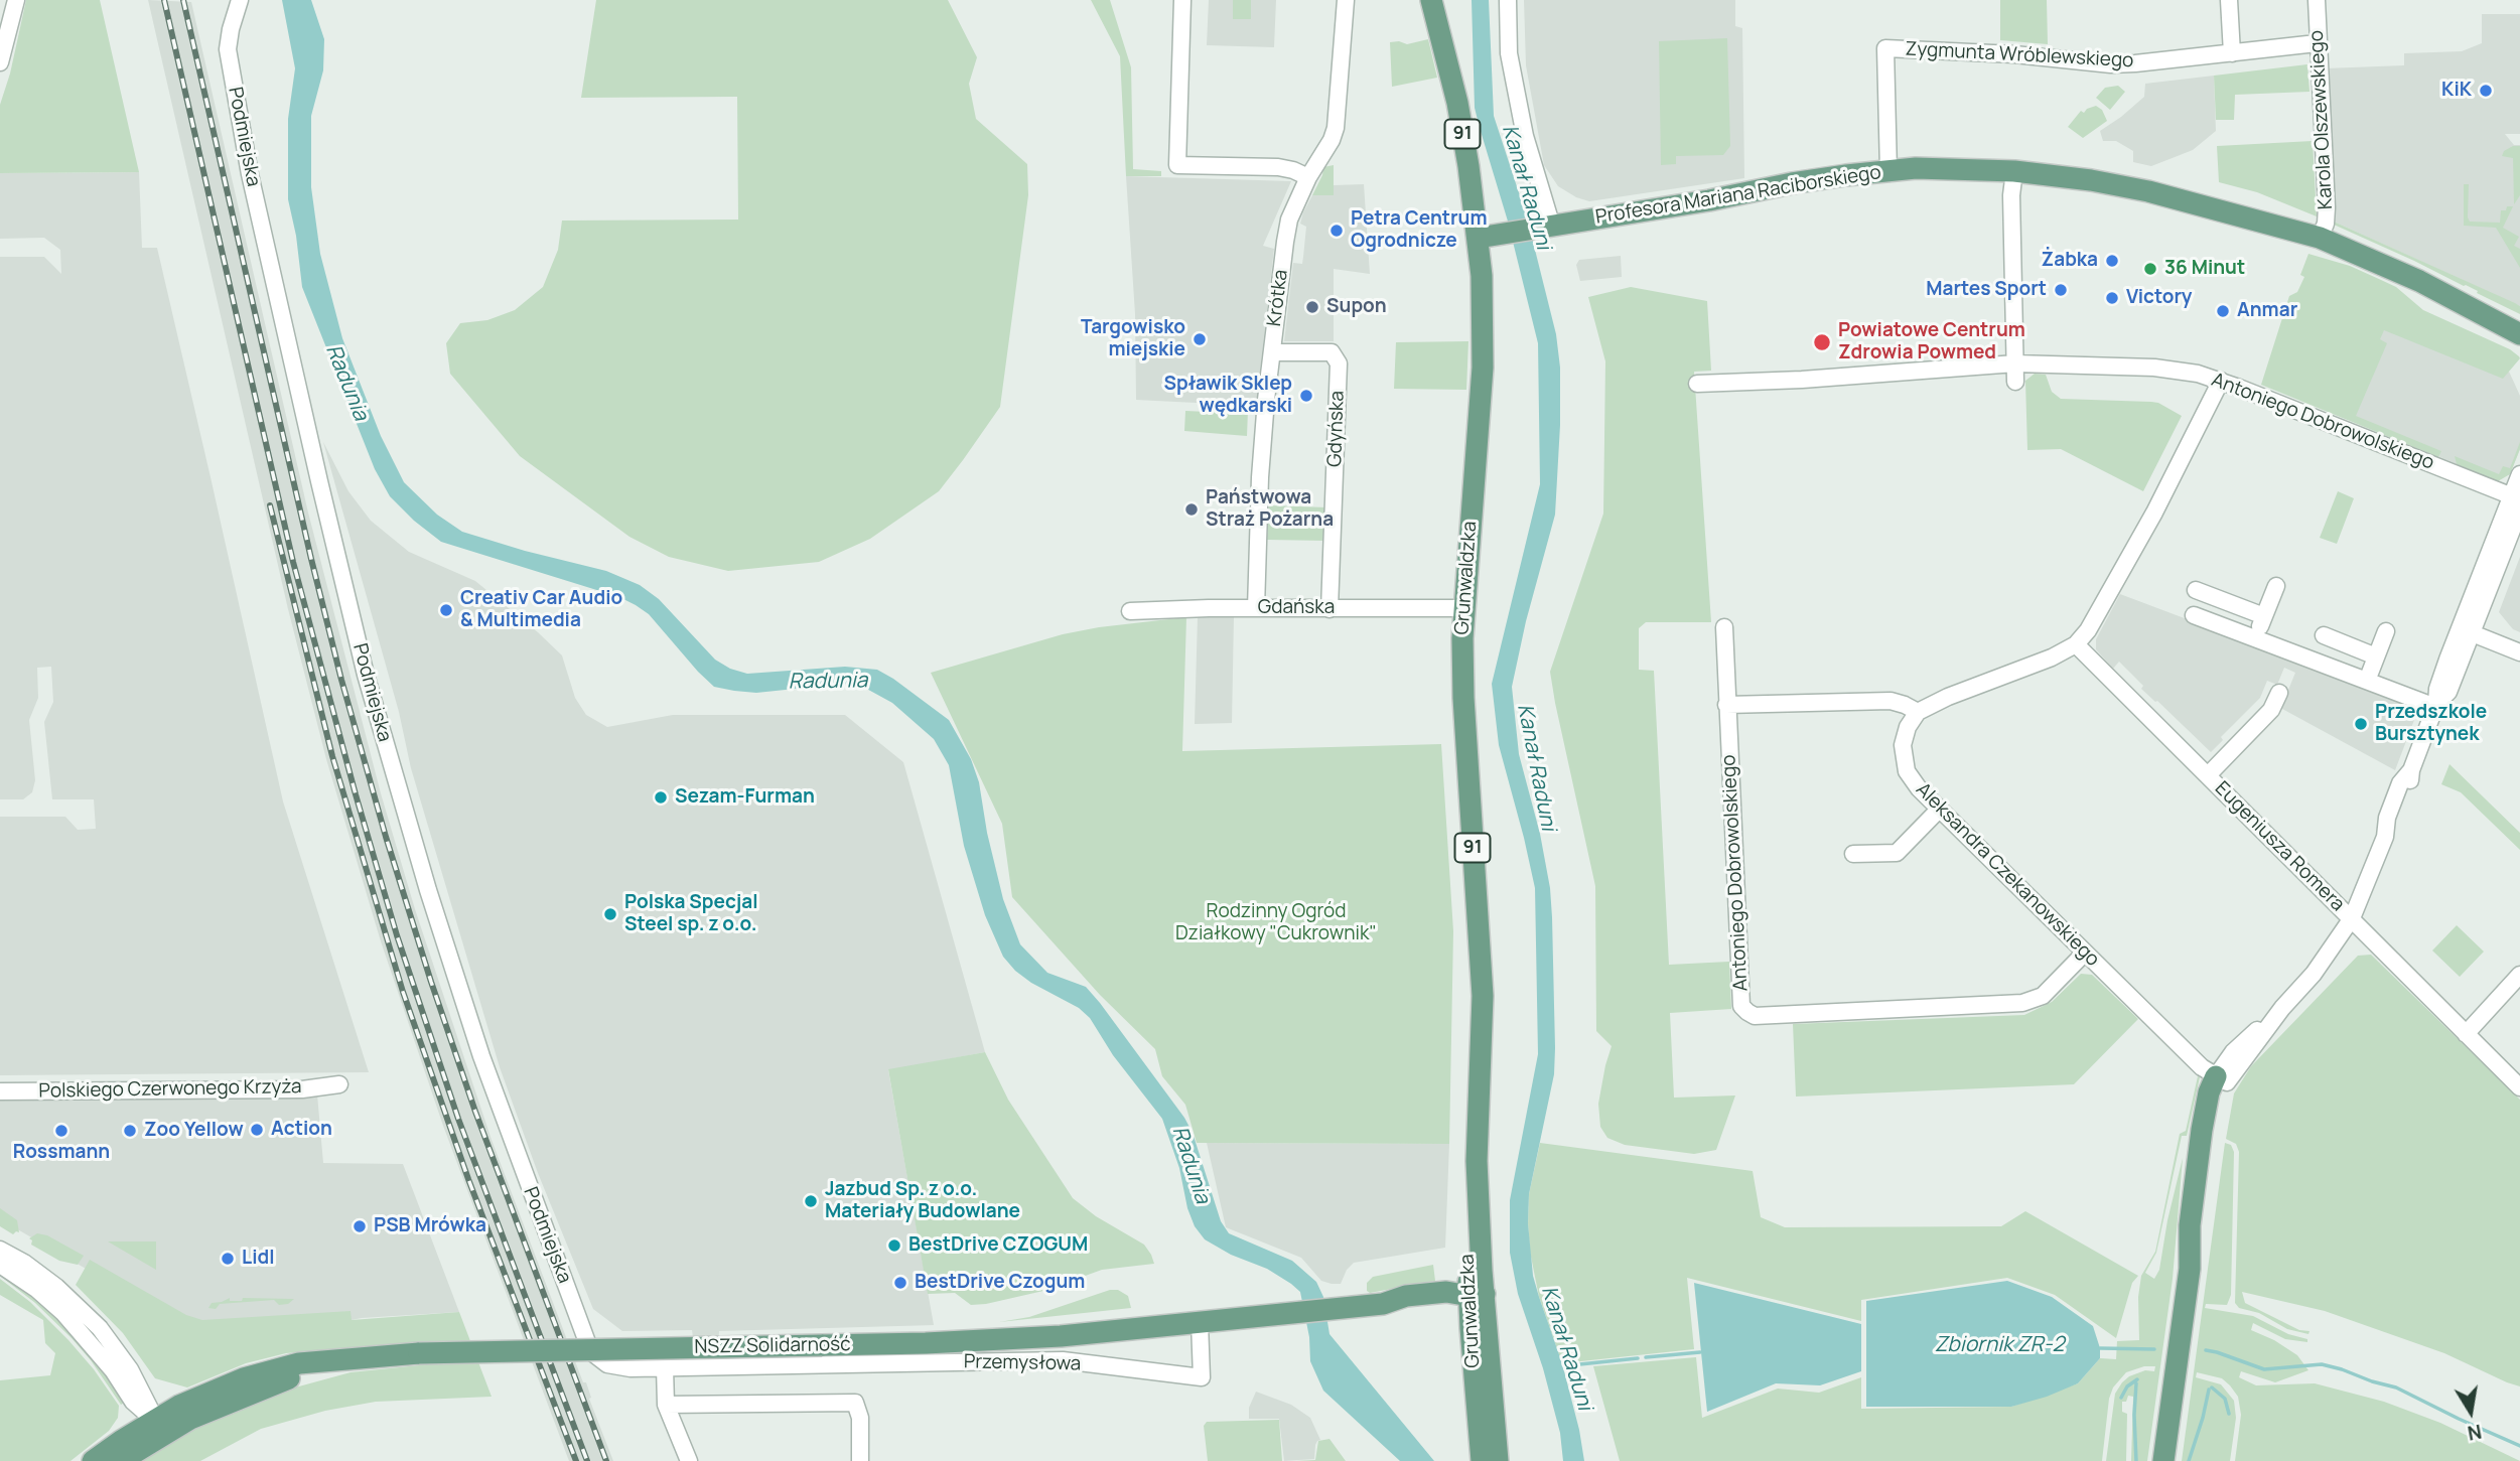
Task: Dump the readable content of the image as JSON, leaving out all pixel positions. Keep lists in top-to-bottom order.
{
  "streets": {
    "main road": [
      "91",
      "Profesora Mariana Raciborskiego",
      "Grunwaldzka",
      "NSZZ Solidarność"
    ],
    "street": [
      "Zygmunta Wróblewskiego",
      "Karola Olszewskiego",
      "Podmiejska",
      "Krótka",
      "Antoniego Dobrowolskiego",
      "Gdyńska",
      "Gdańska",
      "Eugeniusza Romera",
      "Aleksandra Czekanowskiego",
      "Polskiego Czerwonego Krzyża",
      "Przemysłowa"
    ]
  },
  "crossings": [
    ["Zygmunta Wróblewskiego", "Karola Olszewskiego"],
    ["Zygmunta Wróblewskiego", "Profesora Mariana Raciborskiego"],
    ["Karola Olszewskiego", "Profesora Mariana Raciborskiego"],
    ["Podmiejska", "Przemysłowa"],
    ["Profesora Mariana Raciborskiego", "Grunwaldzka"],
    ["Krótka", "Gdyńska"],
    ["Krótka", "Gdańska"],
    ["Antoniego Dobrowolskiego", "Aleksandra Czekanowskiego"],
    ["Gdyńska", "Gdańska"],
    ["Grunwaldzka", "Gdańska"],
    ["NSZZ Solidarność", "Przemysłowa"]
  ],
  "water": ["Kanał Raduni", "Radunia", "Zbiornik ZR-2"],
  "parks": ["Rodzinny Ogród Działkowy \"Cukrownik\""],
  "places": [
    "KiK",
    "Petra Centrum Ogrodnicze",
    "Żabka",
    "36 Minut",
    "Martes Sport",
    "Victory",
    "Supon",
    "Anmar",
    "Targowisko miejskie",
    "Powiatowe Centrum Zdrowia Powmed",
    "Spławik Sklep wędkarski",
    "Państwowa Straż Pożarna",
    "Creativ Car Audio & Multimedia",
    "Przedszkole Bursztynek",
    "Sezam-Furman",
    "Polska Specjal Steel sp. z o.o.",
    "Action",
    "Rossmann",
    "Zoo Yellow",
    "Jazbud Sp. z o.o. Materiały Budowlane",
    "PSB Mrówka",
    "BestDrive CZOGUM",
    "Lidl",
    "BestDrive Czogum"
  ],
  "north": "bottom"
}
